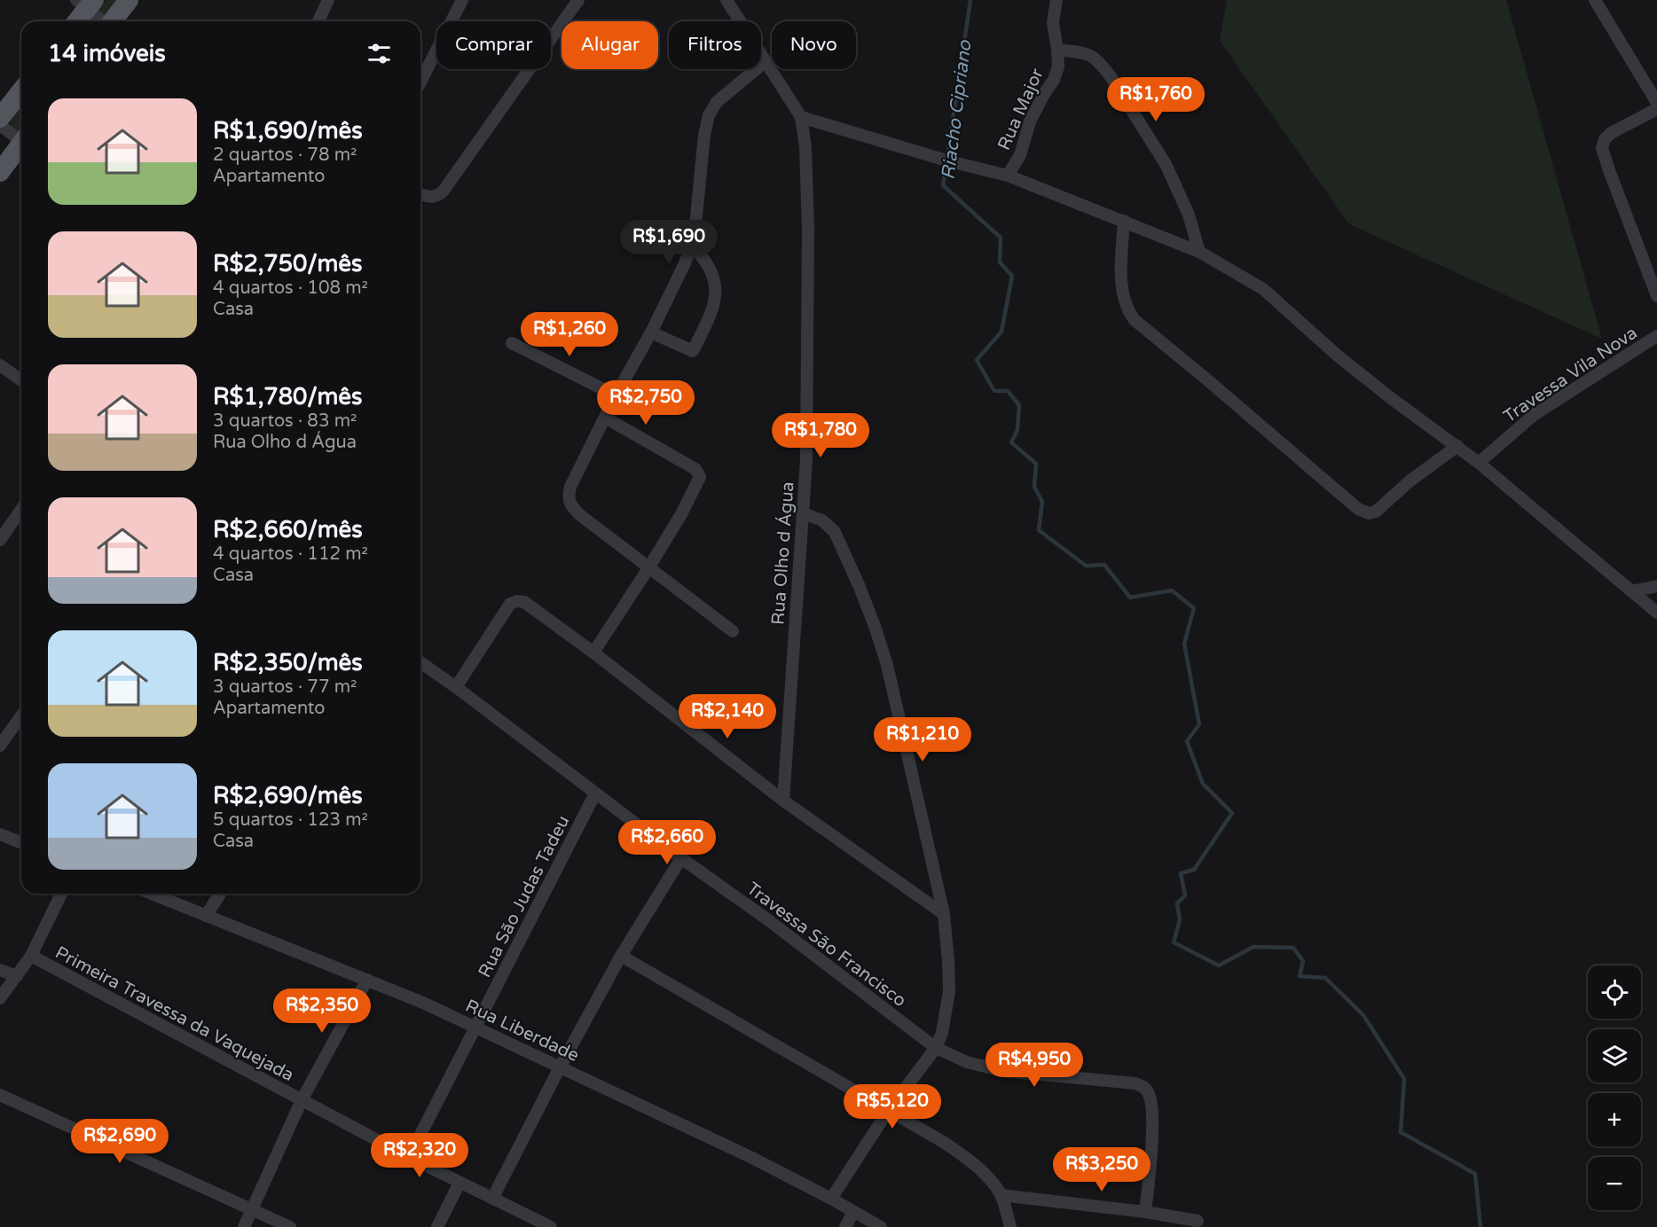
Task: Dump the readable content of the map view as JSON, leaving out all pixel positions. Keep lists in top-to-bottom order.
{
  "streets": {
    "street": [
      "Rua Major",
      "Travessa Vila Nova",
      "Rua Olho d Água",
      "Rua São Judas Tadeu",
      "Travessa São Francisco",
      "Primeira Travessa da Vaquejada",
      "Rua Liberdade"
    ]
  },
  "crossings": [
    ["Rua Major", "Rua Olho d Água"],
    ["Rua São Judas Tadeu", "Travessa São Francisco"],
    ["Rua São Judas Tadeu", "Primeira Travessa da Vaquejada"],
    ["Rua São Judas Tadeu", "Rua Liberdade"]
  ],
  "water": ["Riacho Cipriano"],
  "page": {
    "chip": [
      "Comprar",
      "Alugar",
      "Filtros",
      "Novo"
    ],
    "heading": "14 imóveis",
    "price": [
      "R$1,760",
      "R$1,690",
      "R$1,260",
      "R$2,750",
      "R$1,780",
      "R$2,140",
      "R$1,210",
      "R$2,660",
      "R$2,350",
      "R$4,950",
      "R$5,120",
      "R$2,690",
      "R$2,320",
      "R$3,250"
    ],
    "list": [
      {
        "name": "R$1,690/mês",
        "note": "2 quartos · 78 m² · Apartamento"
      },
      {
        "name": "R$2,750/mês",
        "note": "4 quartos · 108 m² · Casa"
      },
      {
        "name": "R$1,780/mês",
        "note": "3 quartos · 83 m² · Rua Olho d Água"
      },
      {
        "name": "R$2,660/mês",
        "note": "4 quartos · 112 m² · Casa"
      },
      {
        "name": "R$2,350/mês",
        "note": "3 quartos · 77 m² · Apartamento"
      },
      {
        "name": "R$2,690/mês",
        "note": "5 quartos · 123 m² · Casa"
      }
    ],
    "map_buttons": ["+", "−"]
  }
}
